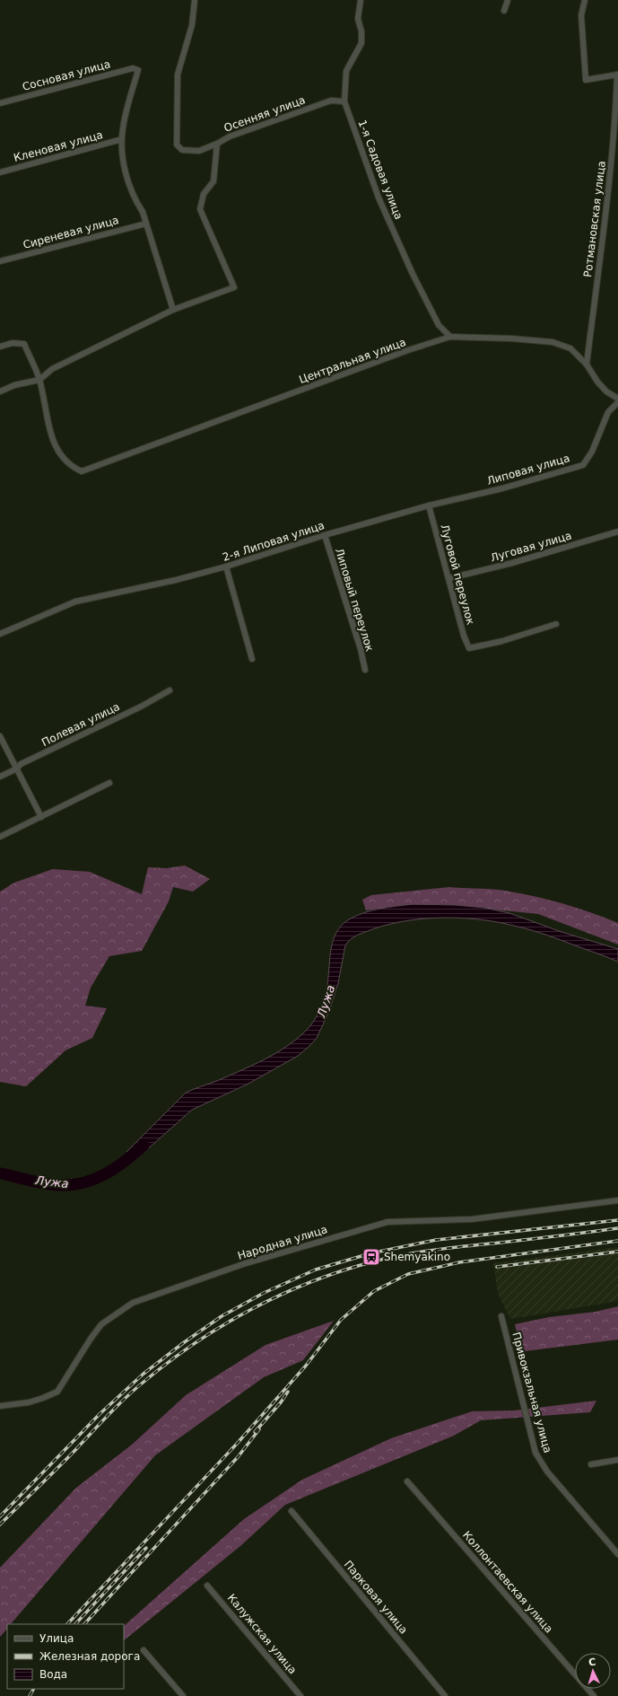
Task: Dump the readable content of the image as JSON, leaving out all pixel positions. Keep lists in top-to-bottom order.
{
  "streets": {
    "street": [
      "Сосновая улица",
      "Осенняя улица",
      "Кленовая улица",
      "1-я Садовая улица",
      "Ротмановская улица",
      "Сиреневая улица",
      "Центральная улица",
      "Липовая улица",
      "2-я Липовая улица",
      "Луговая улица",
      "Луговой переулок",
      "Липовый переулок",
      "Полевая улица",
      "Народная улица",
      "Привокзальная улица",
      "Коллонтаевская улица",
      "Парковая улица",
      "Калужская улица"
    ]
  },
  "crossings": [
    ["Сосновая улица", "Кленовая улица"],
    ["Осенняя улица", "1-я Садовая улица"],
    ["1-я Садовая улица", "Центральная улица"],
    ["Ротмановская улица", "Центральная улица"],
    ["Липовая улица", "2-я Липовая улица"],
    ["Липовая улица", "Луговой переулок"],
    ["2-я Липовая улица", "Луговой переулок"],
    ["2-я Липовая улица", "Липовый переулок"],
    ["Луговая улица", "Луговой переулок"]
  ],
  "water": ["Лужа"],
  "places": {
    "station": ["Shemyakino"]
  },
  "legend": ["Улица", "Железная дорога", "Вода"],
  "north": "top"
}
